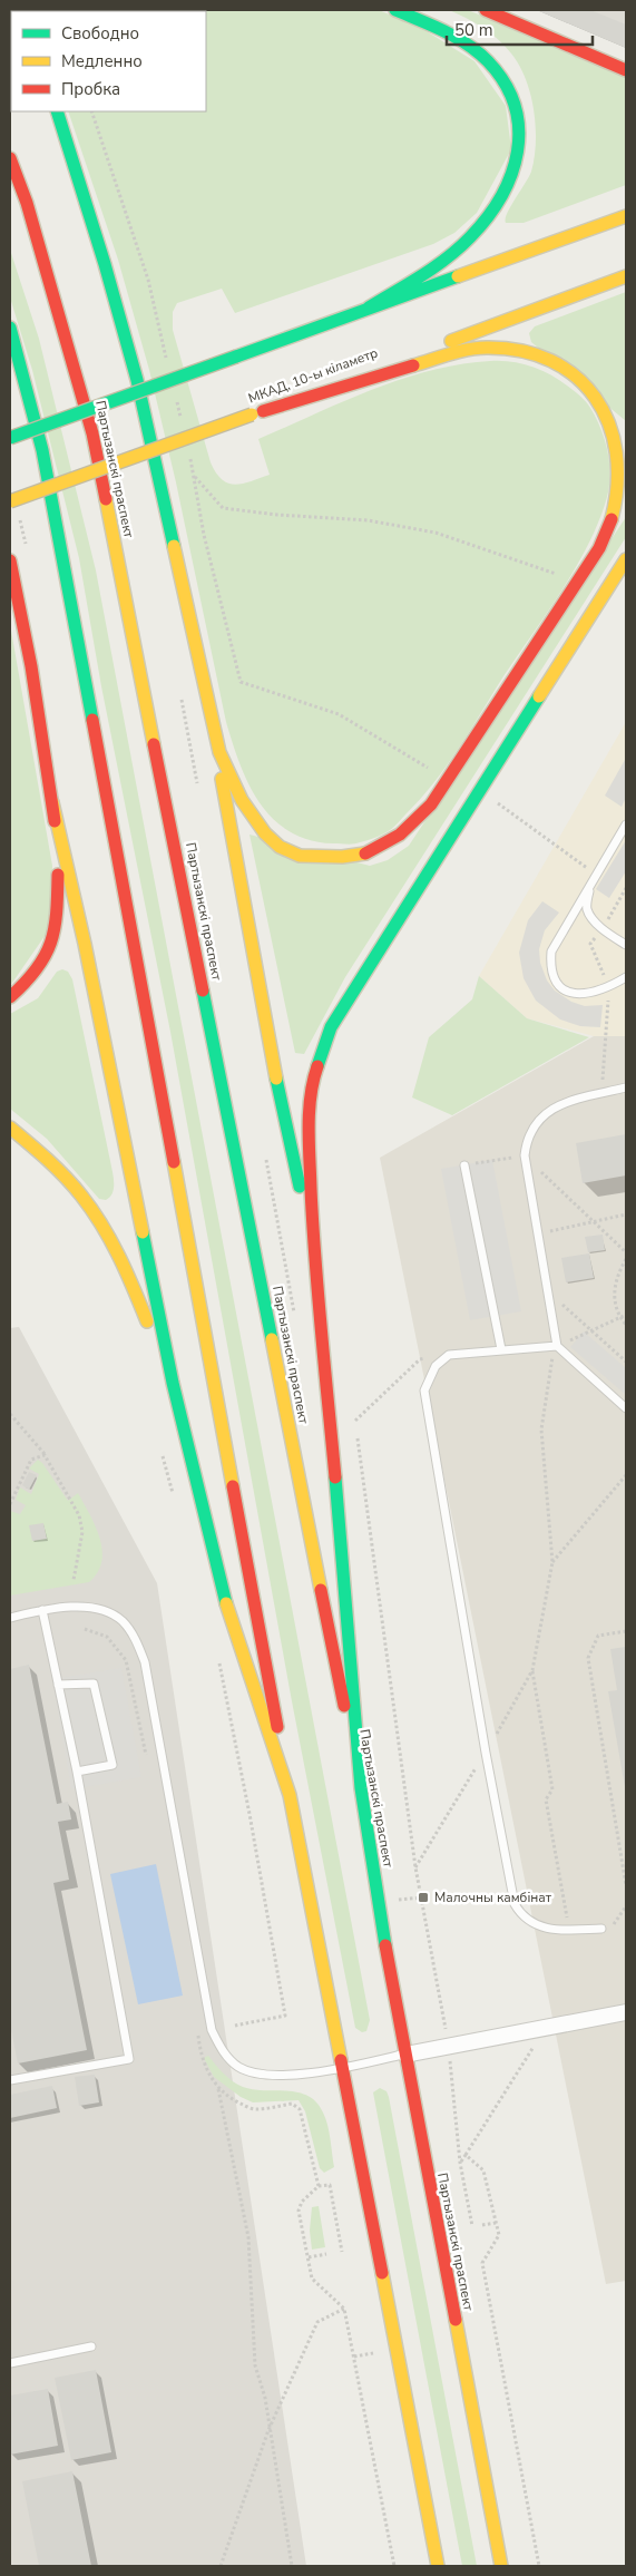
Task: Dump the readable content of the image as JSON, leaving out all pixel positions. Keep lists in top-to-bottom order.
{
  "streets": {
    "main road": ["МКАД, 10-ы кіламетр", "Партызанскі праспект"]
  },
  "places": {
    "transit": ["Малочны камбінат"]
  },
  "legend": ["Свободно", "Медленно", "Пробка"],
  "scale_bar": "50 m"
}
